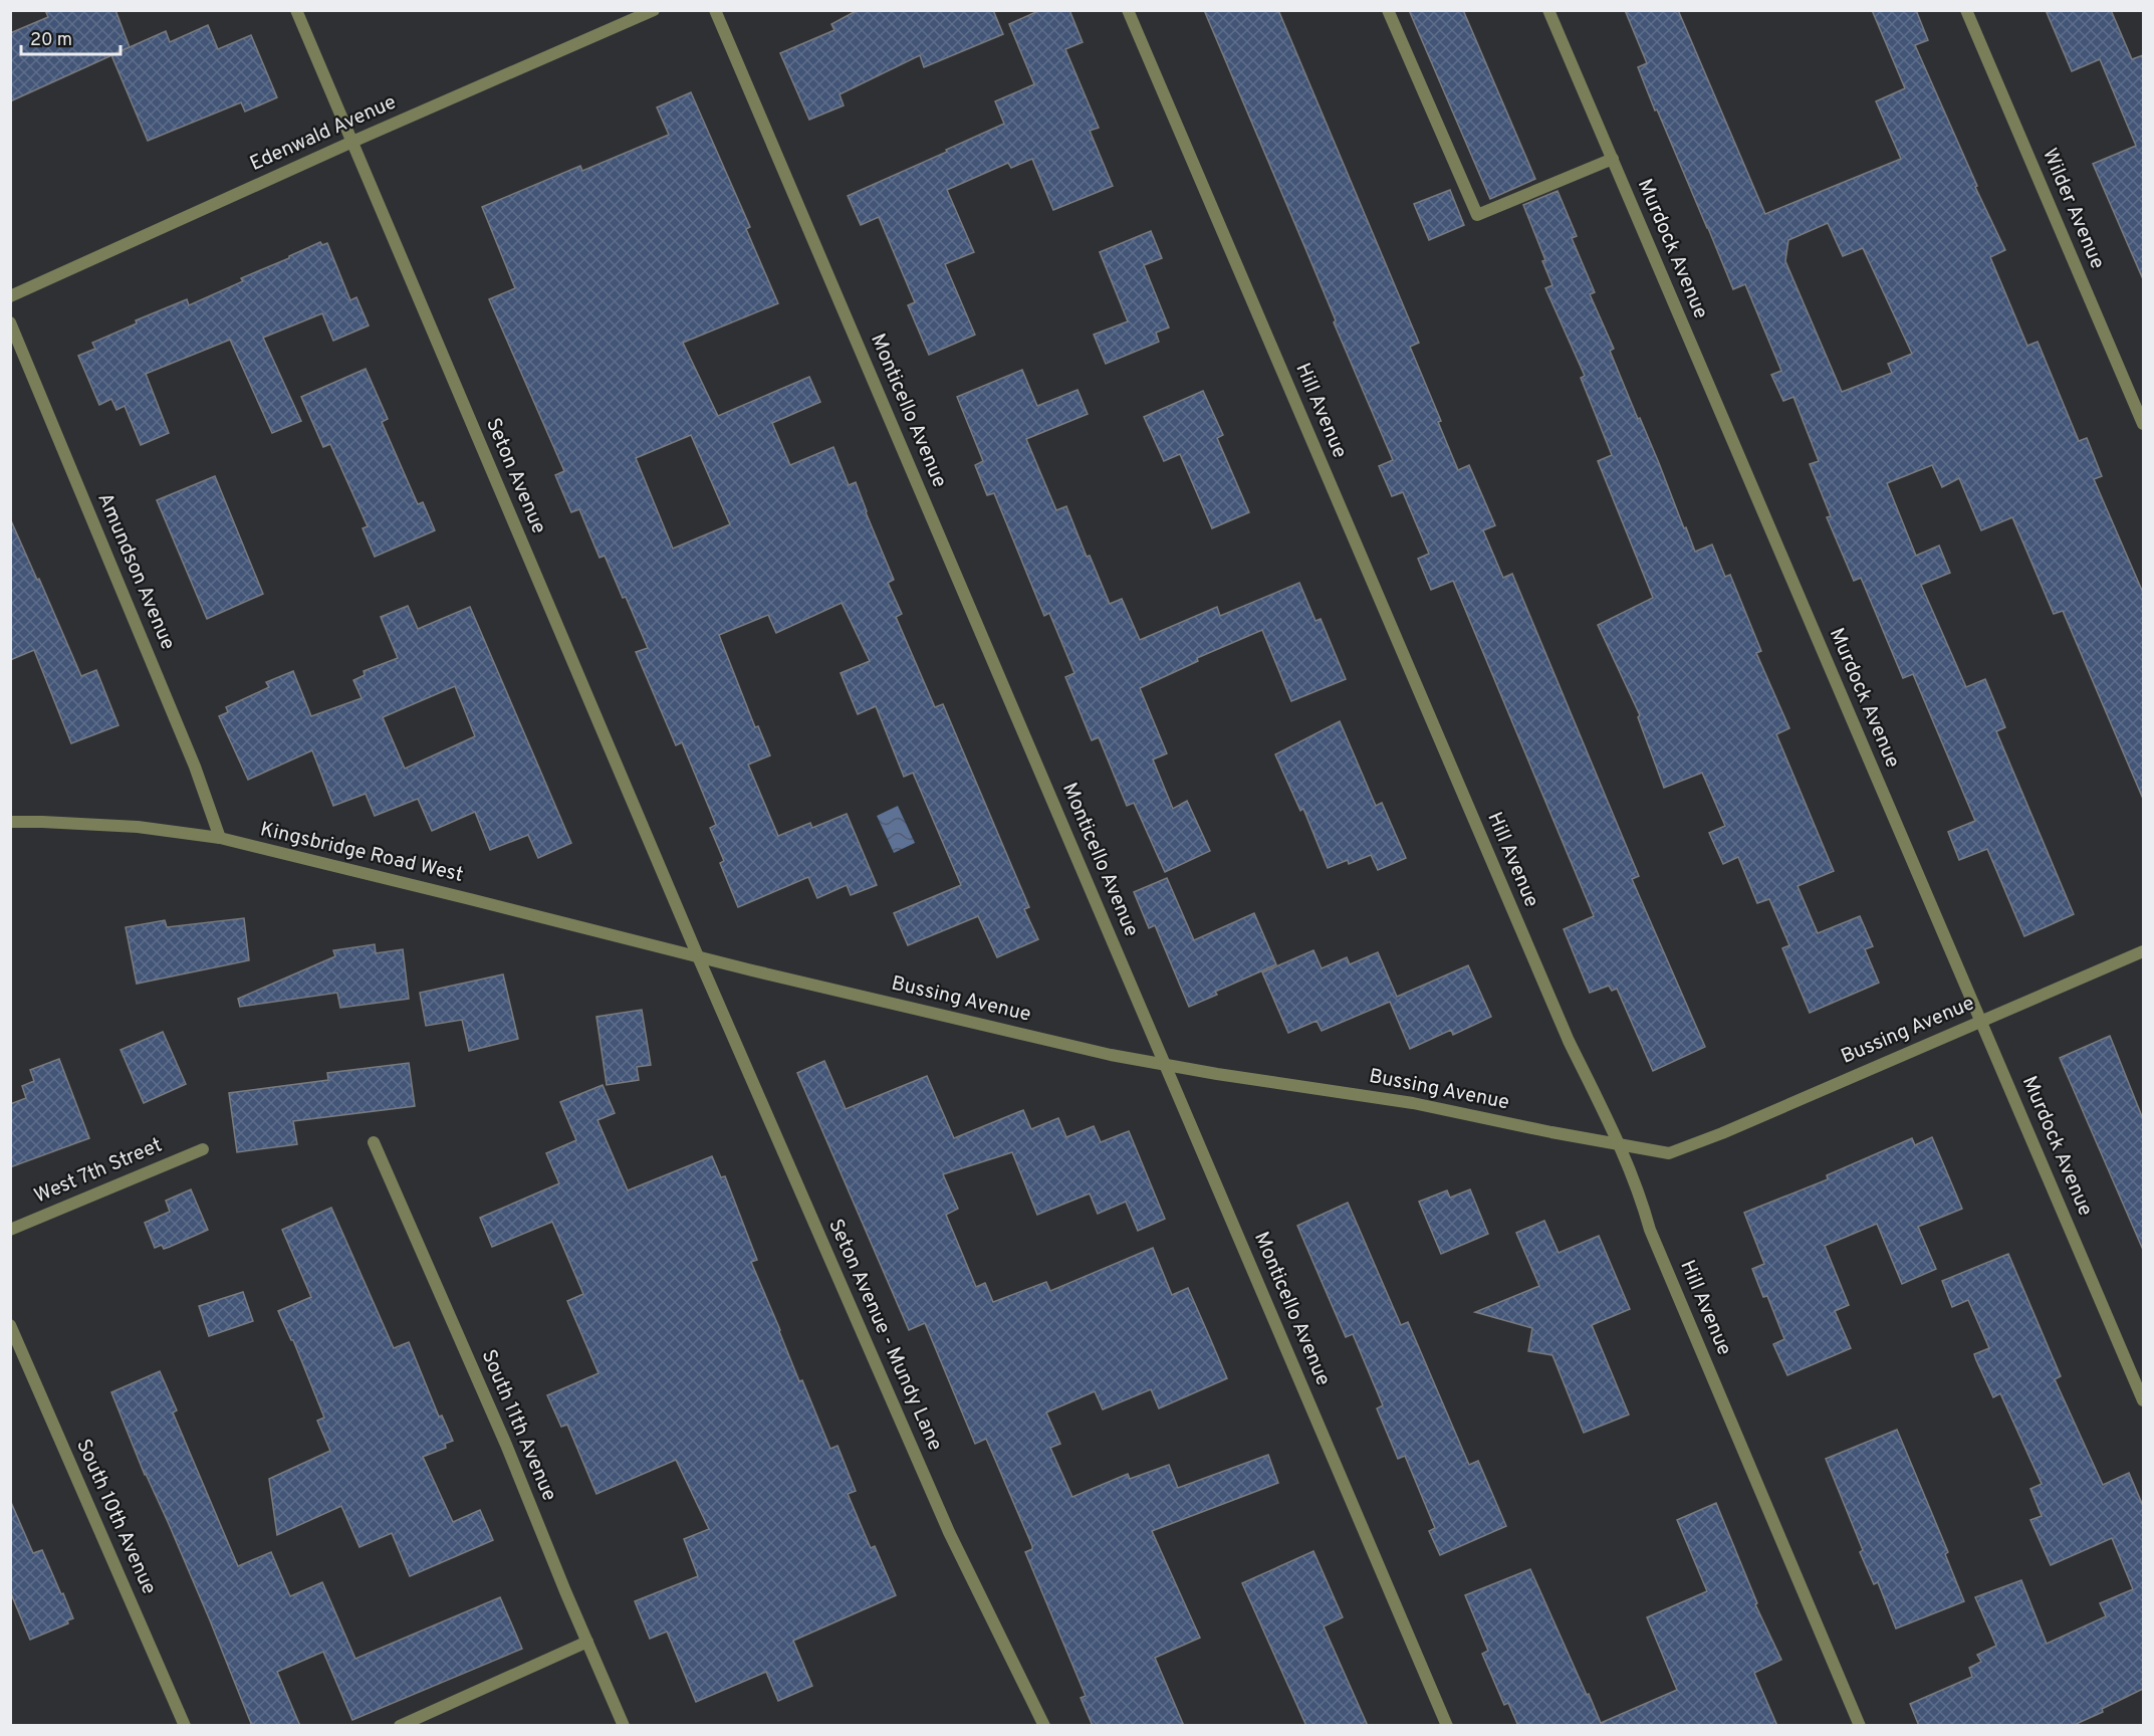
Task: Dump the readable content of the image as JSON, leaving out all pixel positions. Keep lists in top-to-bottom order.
{
  "streets": {
    "street": [
      "Edenwald Avenue",
      "Wilder Avenue",
      "Murdock Avenue",
      "Monticello Avenue",
      "Hill Avenue",
      "Seton Avenue",
      "Amundson Avenue",
      "Kingsbridge Road West",
      "Bussing Avenue",
      "West 7th Street",
      "Seton Avenue - Mundy Lane",
      "South 11th Avenue",
      "South 10th Avenue"
    ]
  },
  "crossings": [
    ["Edenwald Avenue", "Seton Avenue"],
    ["Murdock Avenue", "Bussing Avenue"],
    ["Monticello Avenue", "Bussing Avenue"],
    ["Hill Avenue", "Bussing Avenue"],
    ["Seton Avenue", "Kingsbridge Road West"],
    ["Seton Avenue", "Bussing Avenue"],
    ["Seton Avenue", "Seton Avenue - Mundy Lane"],
    ["Amundson Avenue", "Kingsbridge Road West"],
    ["Kingsbridge Road West", "Bussing Avenue"],
    ["Kingsbridge Road West", "Seton Avenue - Mundy Lane"],
    ["Bussing Avenue", "Seton Avenue - Mundy Lane"]
  ],
  "scale_bar": "20 m"
}
